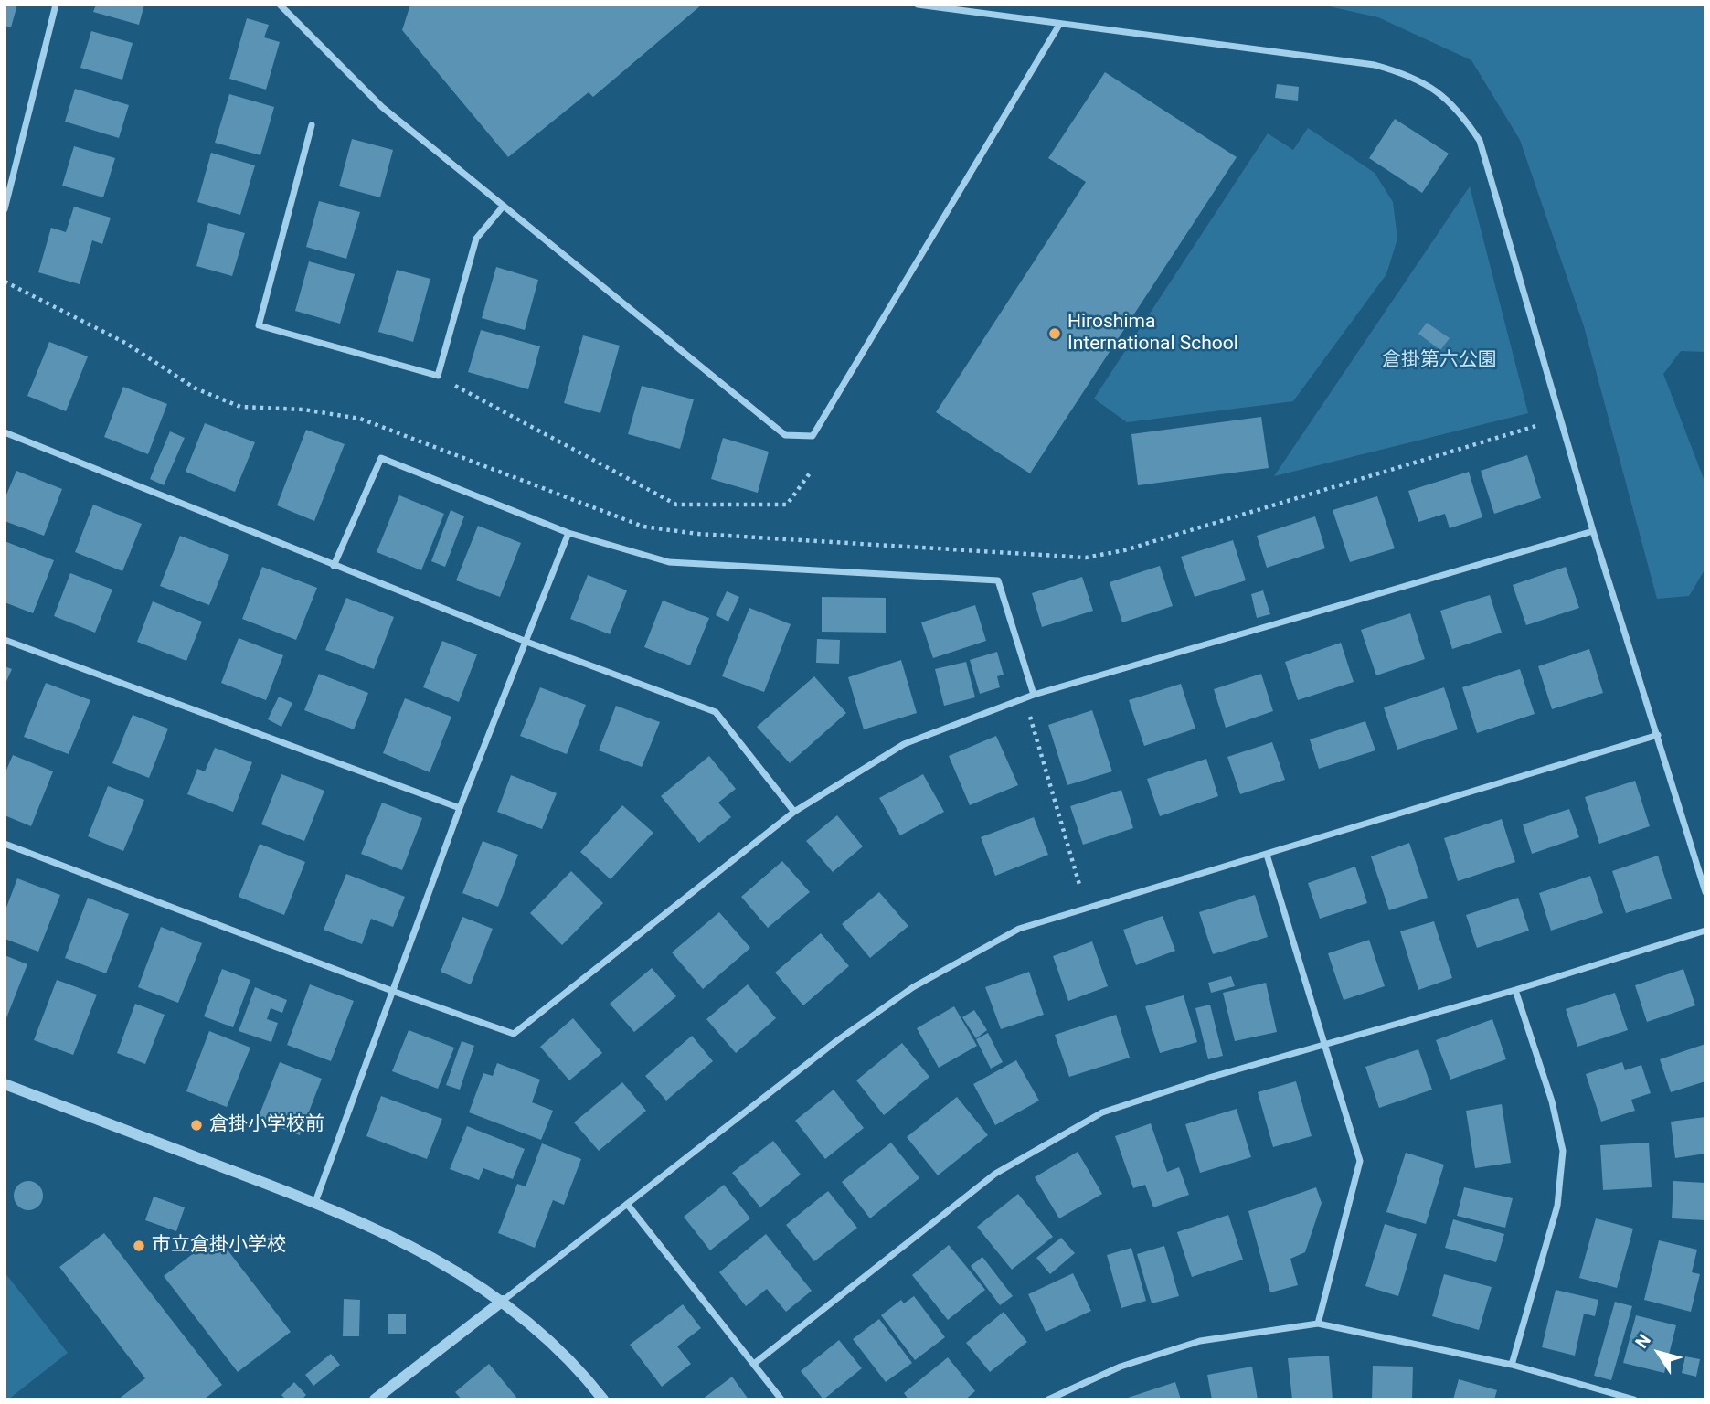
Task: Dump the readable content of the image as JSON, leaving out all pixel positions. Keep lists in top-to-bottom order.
{
  "parks": ["倉掛第六公園"],
  "places": ["Hiroshima International School", "倉掛小学校前", "市立倉掛小学校"],
  "north": "top left"
}
